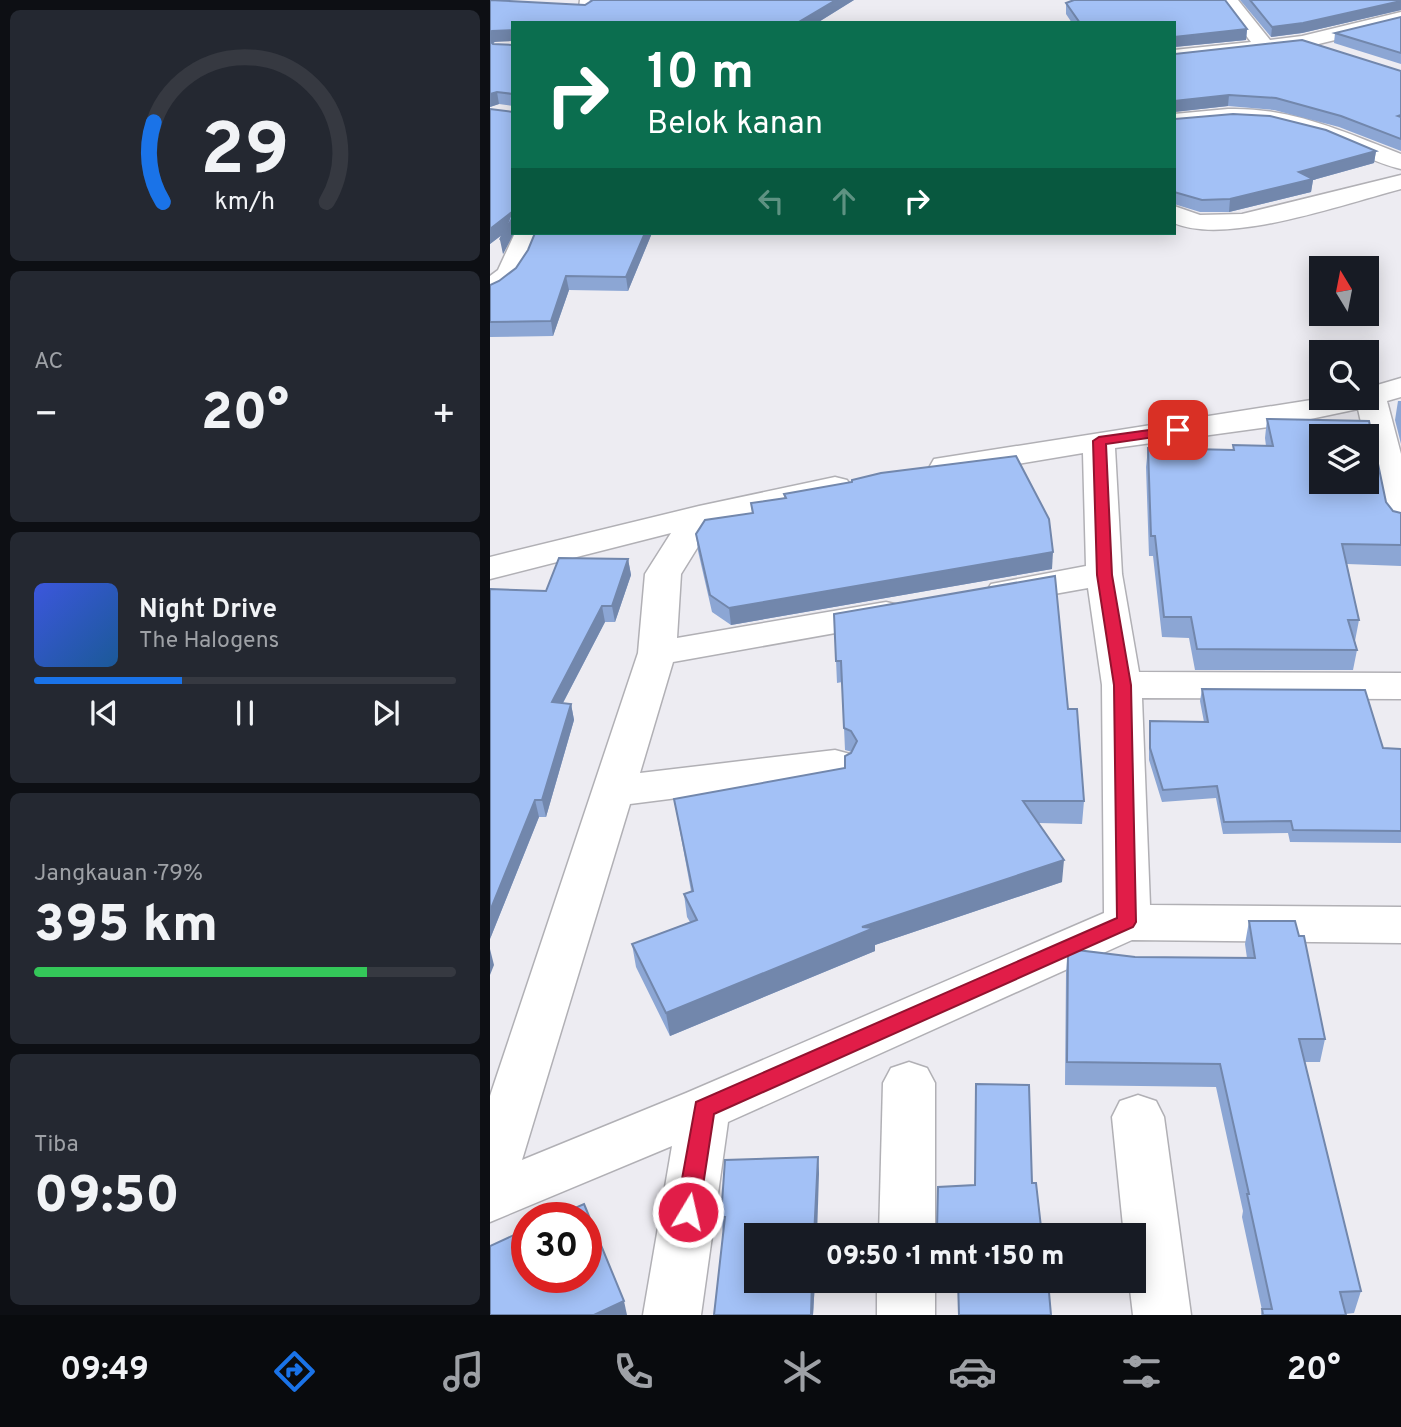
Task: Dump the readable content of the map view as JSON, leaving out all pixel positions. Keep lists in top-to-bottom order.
{
  "north": "top",
  "page": {
    "turn": ["10 m", "Belok kanan"],
    "tile": [
      "AC",
      ["Jangkauan · 79%", "395 km"],
      ["Tiba", "09:50"]
    ],
    "heat": ["−", "20°", "+"],
    "song": ["Night Drive", "The Halogens"],
    "limit": "30",
    "trip": "09:50 · 1 mnt · 150 m",
    "tabs": ["09:49", "20°"],
    "gauge": ["29", "km/h"]
  }
}
